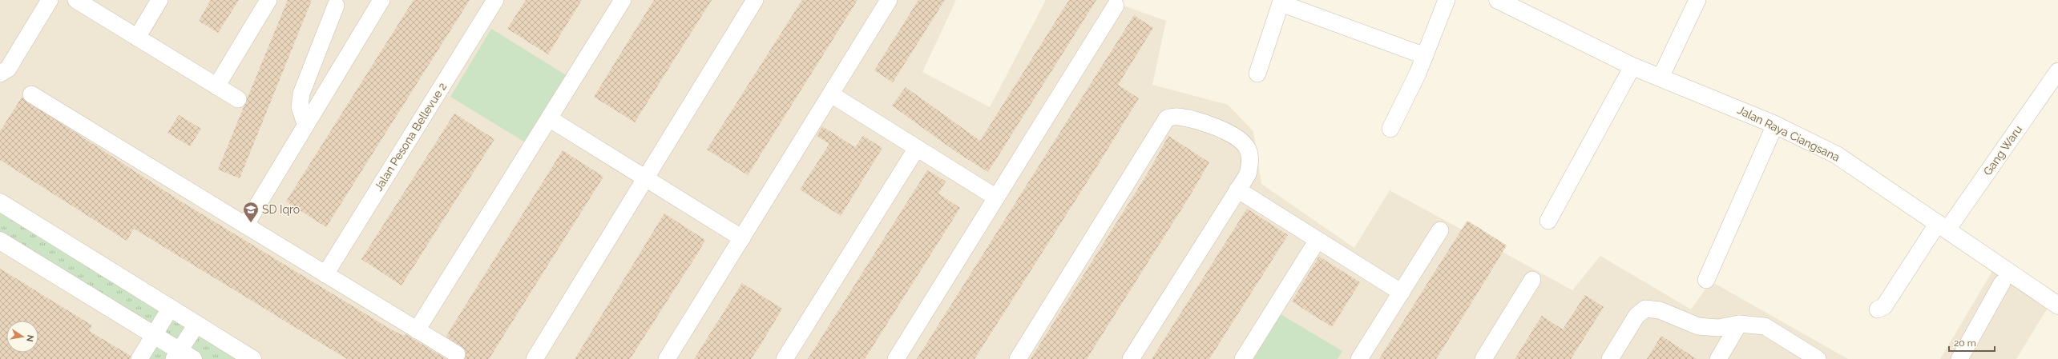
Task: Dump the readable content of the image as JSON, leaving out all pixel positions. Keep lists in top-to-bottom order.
{
  "streets": {
    "main road": ["Jalan Raya Ciangsana"],
    "street": ["Jalan Pesona Bellevue 2", "Gang Waru"]
  },
  "crossings": [
    ["Jalan Raya Ciangsana", "Gang Waru"]
  ],
  "places": {
    "school or university": ["SD Iqro"]
  },
  "scale_bar": "20 m",
  "north": "right"
}
